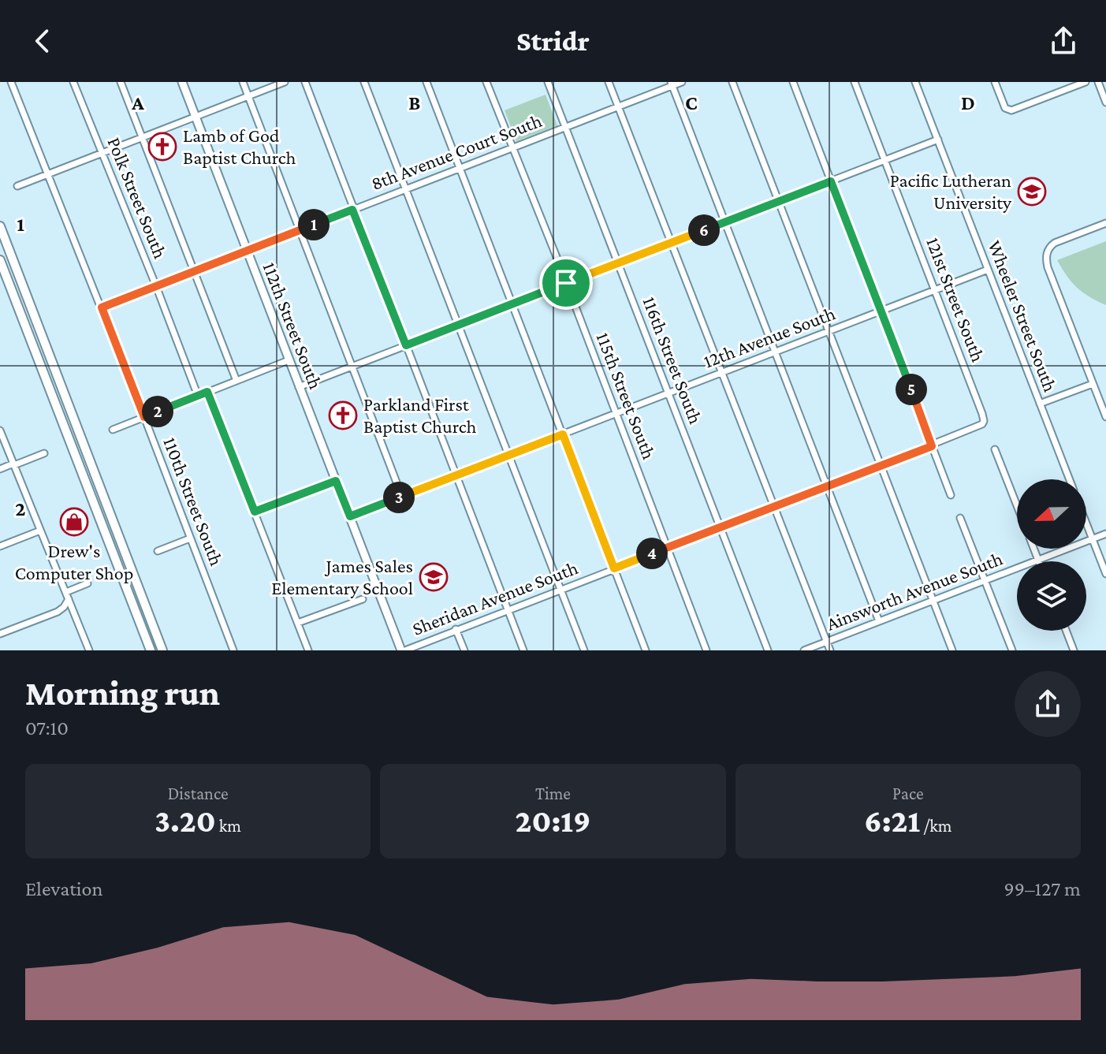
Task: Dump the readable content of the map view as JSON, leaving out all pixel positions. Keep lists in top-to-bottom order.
{
  "streets": {
    "main road": ["112th Street South"],
    "street": [
      "8th Avenue Court South",
      "Polk Street South",
      "121st Street South",
      "Wheeler Street South",
      "12th Avenue South",
      "116th Street South",
      "115th Street South",
      "110th Street South",
      "Ainsworth Avenue South",
      "Sheridan Avenue South"
    ]
  },
  "crossings": [
    ["8th Avenue Court South", "Polk Street South"],
    ["8th Avenue Court South", "112th Street South"],
    ["8th Avenue Court South", "116th Street South"],
    ["8th Avenue Court South", "115th Street South"],
    ["8th Avenue Court South", "110th Street South"],
    ["121st Street South", "12th Avenue South"],
    ["121st Street South", "Sheridan Avenue South"],
    ["Wheeler Street South", "12th Avenue South"],
    ["112th Street South", "12th Avenue South"],
    ["112th Street South", "Sheridan Avenue South"],
    ["12th Avenue South", "116th Street South"],
    ["12th Avenue South", "115th Street South"],
    ["116th Street South", "Sheridan Avenue South"],
    ["115th Street South", "Sheridan Avenue South"]
  ],
  "places": {
    "church": ["Lamb of God Baptist Church", "Parkland First Baptist Church"],
    "school or university": ["Pacific Lutheran University", "James Sales Elementary School"],
    "shop": ["Drew's Computer Shop"]
  },
  "north": "left",
  "page": {
    "header": "Stridr",
    "pins": [
      "1",
      "6",
      "5",
      "2",
      "3",
      "4"
    ],
    "heading": ["Morning run", "07:10"],
    "stats": [
      ["Distance", "3.20 km"],
      ["Time", "20:19"],
      ["Pace", "6:21 /km"]
    ],
    "chart": ["Elevation", "99–127 m"]
  },
  "grid": {
    "columns": [
      "A",
      "B",
      "C",
      "D"
    ],
    "rows": ["1", "2"]
  }
}
